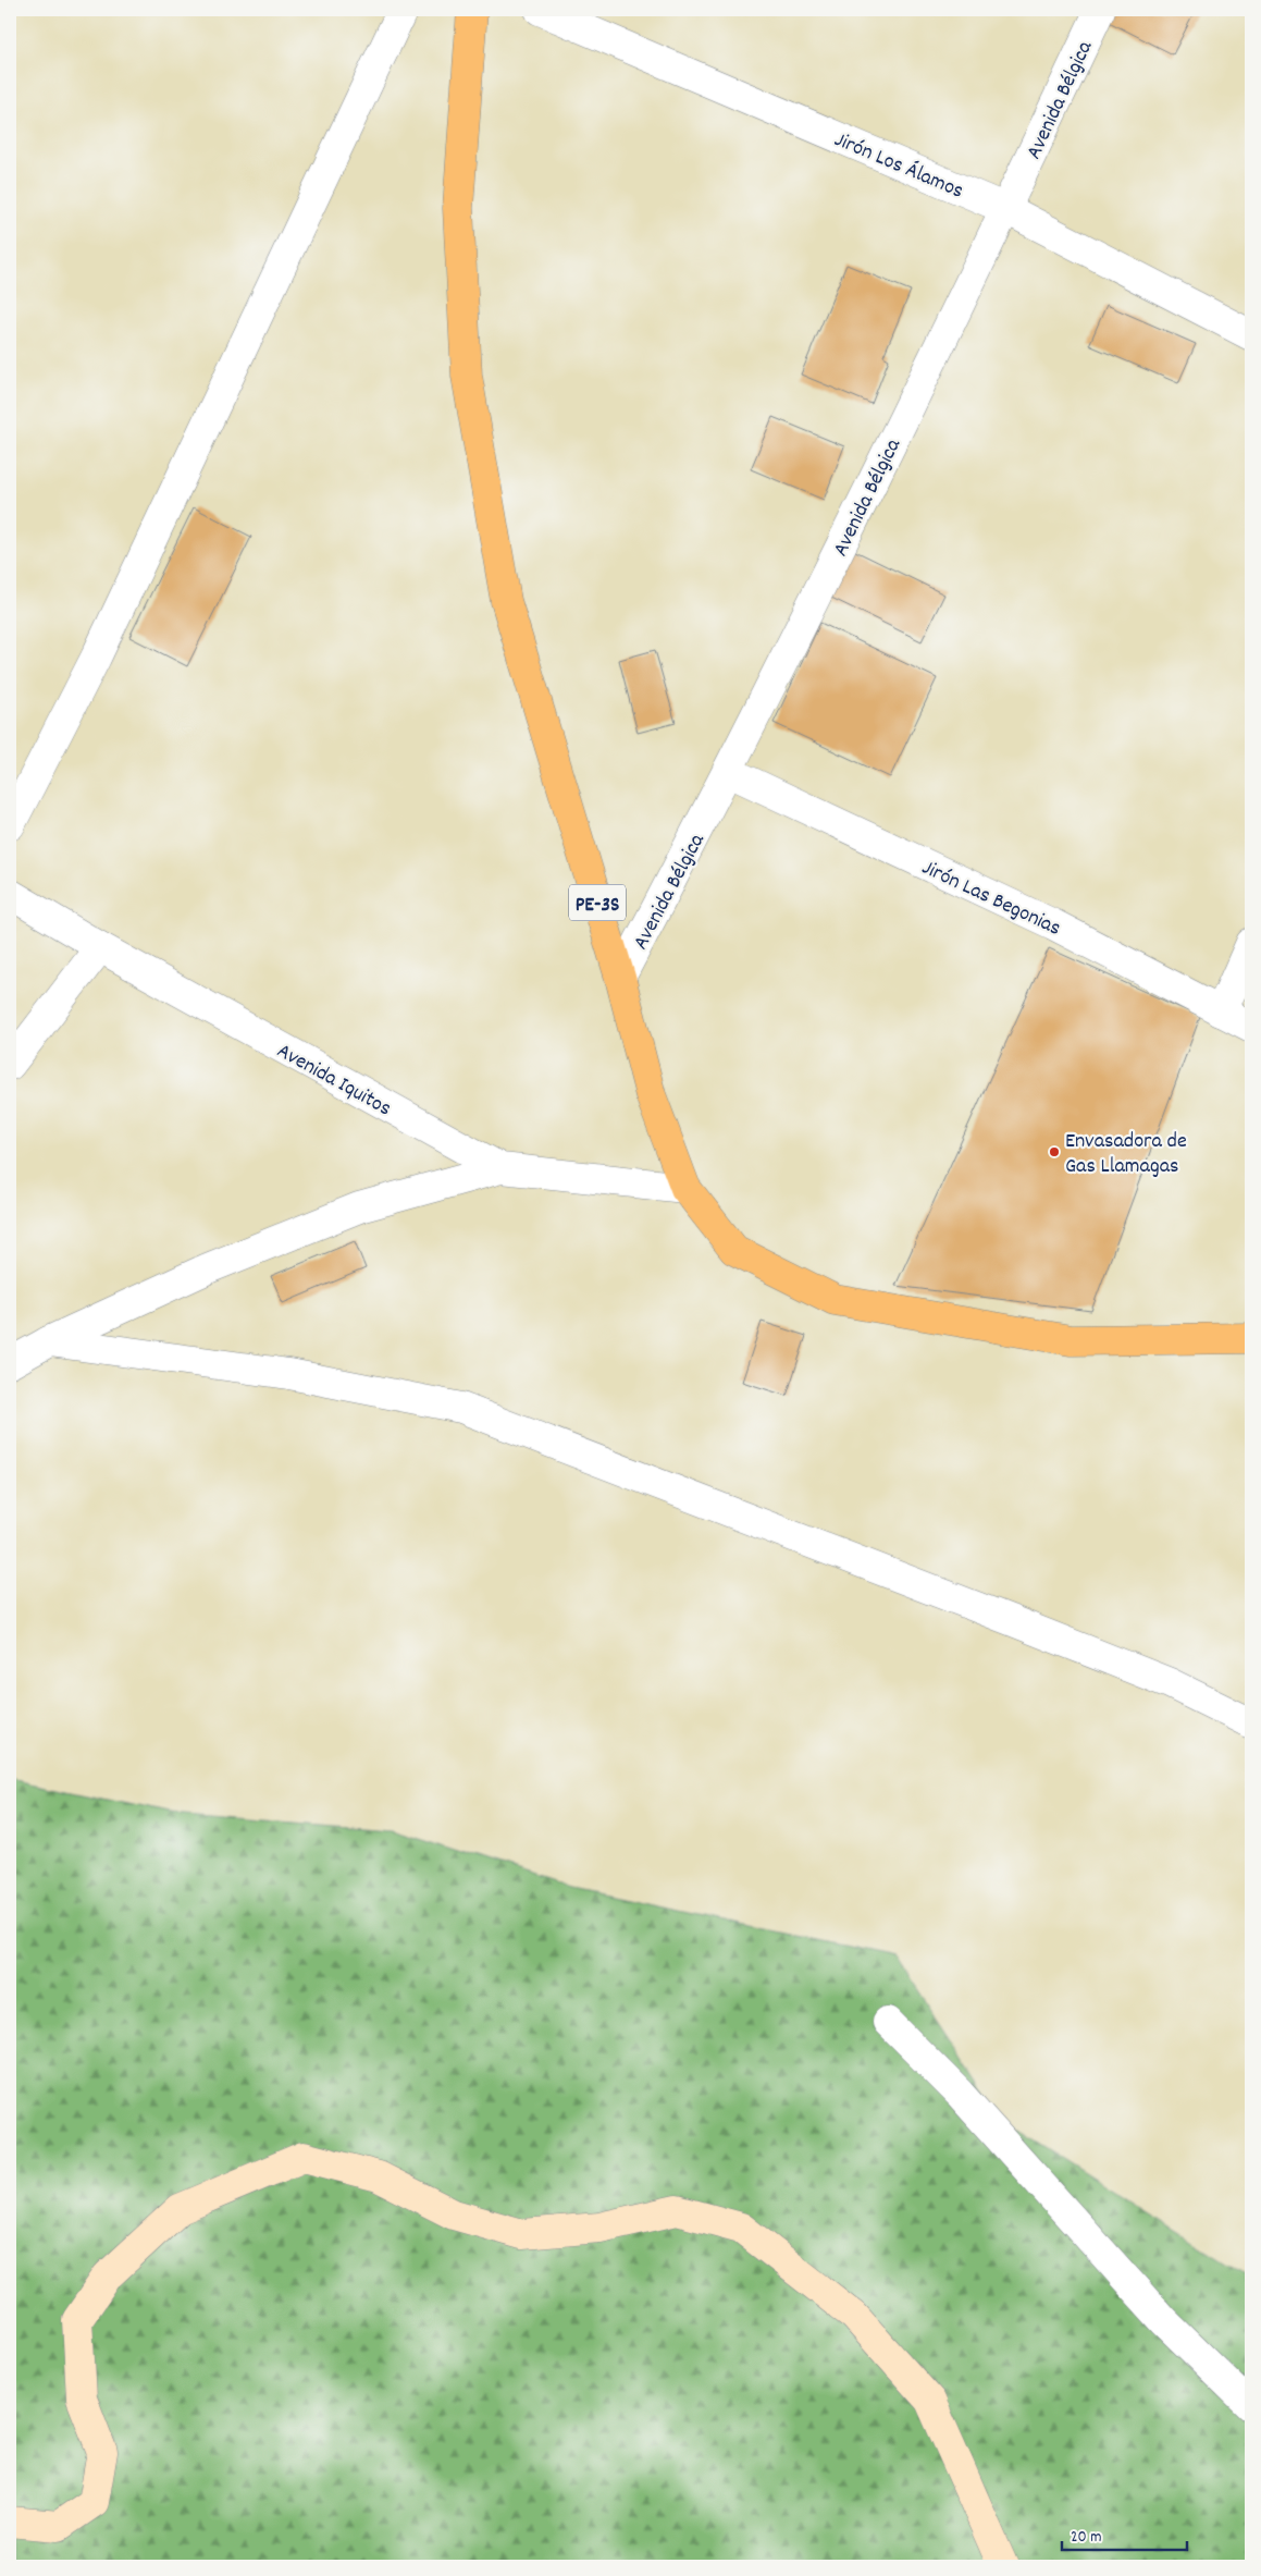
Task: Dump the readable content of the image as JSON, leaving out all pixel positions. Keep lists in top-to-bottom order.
{
  "streets": {
    "highway": ["PE-3S"],
    "street": [
      "Avenida Bélgica",
      "Jirón Los Álamos",
      "Jirón Las Begonias",
      "Avenida Iquitos"
    ]
  },
  "crossings": [
    ["Avenida Bélgica", "Jirón Los Álamos"],
    ["Avenida Bélgica", "Jirón Las Begonias"],
    ["Avenida Bélgica", "PE-3S"],
    ["PE-3S", "Avenida Iquitos"]
  ],
  "places": ["Envasadora de Gas Llamagas"],
  "scale_bar": "20 m"
}
